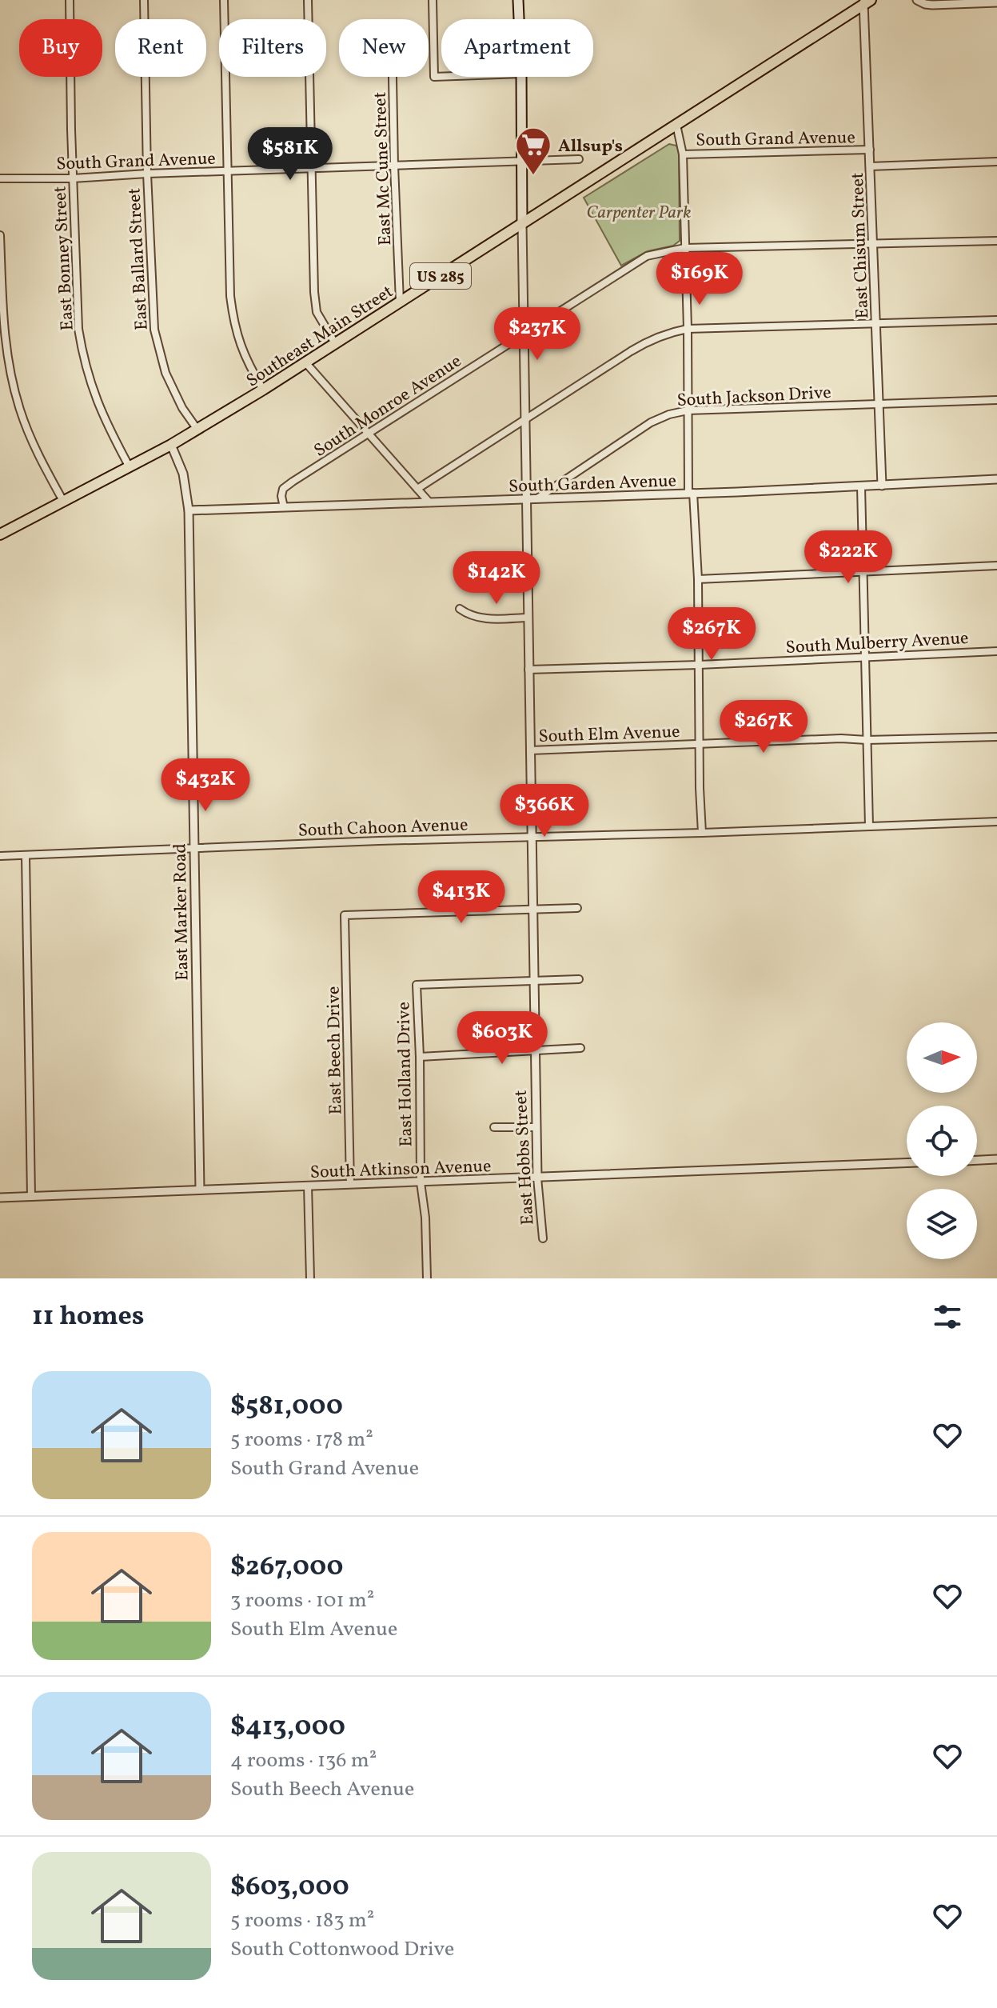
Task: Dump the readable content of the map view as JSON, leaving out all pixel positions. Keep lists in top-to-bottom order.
{
  "streets": {
    "main road": ["US 285", "Southeast Main Street", "East Hobbs Street"],
    "street": [
      "South Grand Avenue",
      "East Mc Cune Street",
      "East Chisum Street",
      "East Bonney Street",
      "East Ballard Street",
      "South Jackson Drive",
      "South Monroe Avenue",
      "South Garden Avenue",
      "South Mulberry Avenue",
      "South Elm Avenue",
      "South Cahoon Avenue",
      "East Marker Road",
      "East Beech Drive",
      "East Holland Drive",
      "South Atkinson Avenue"
    ]
  },
  "crossings": [
    ["South Grand Avenue", "East Mc Cune Street"],
    ["South Grand Avenue", "East Chisum Street"],
    ["South Grand Avenue", "East Bonney Street"],
    ["South Grand Avenue", "East Ballard Street"],
    ["South Grand Avenue", "East Hobbs Street"],
    ["East Mc Cune Street", "Southeast Main Street"],
    ["East Chisum Street", "Southeast Main Street"],
    ["East Chisum Street", "South Jackson Drive"],
    ["East Chisum Street", "South Monroe Avenue"],
    ["East Chisum Street", "South Garden Avenue"],
    ["East Bonney Street", "Southeast Main Street"],
    ["East Ballard Street", "Southeast Main Street"],
    ["Southeast Main Street", "East Marker Road"],
    ["Southeast Main Street", "East Hobbs Street"],
    ["South Jackson Drive", "South Garden Avenue"],
    ["South Monroe Avenue", "South Garden Avenue"],
    ["South Monroe Avenue", "East Hobbs Street"],
    ["South Garden Avenue", "East Marker Road"],
    ["South Garden Avenue", "East Hobbs Street"],
    ["South Mulberry Avenue", "East Hobbs Street"],
    ["South Elm Avenue", "East Hobbs Street"],
    ["South Cahoon Avenue", "East Marker Road"],
    ["South Cahoon Avenue", "East Hobbs Street"],
    ["East Marker Road", "South Atkinson Avenue"],
    ["East Beech Drive", "East Hobbs Street"],
    ["East Beech Drive", "South Atkinson Avenue"],
    ["East Holland Drive", "East Hobbs Street"],
    ["East Holland Drive", "South Atkinson Avenue"],
    ["East Hobbs Street", "South Atkinson Avenue"]
  ],
  "parks": ["Carpenter Park"],
  "places": {
    "supermarket": ["Allsup's"]
  },
  "north": "right",
  "page": {
    "chip": [
      "Buy",
      "Rent",
      "Filters",
      "New",
      "Apartment"
    ],
    "price": [
      "$581K",
      "$169K",
      "$237K",
      "$222K",
      "$142K",
      "$267K",
      "$267K",
      "$432K",
      "$366K",
      "$413K",
      "$603K"
    ],
    "heading": "11 homes",
    "list": [
      {
        "name": "$581,000",
        "note": "5 rooms · 178 m² · South Grand Avenue"
      },
      {
        "name": "$267,000",
        "note": "3 rooms · 101 m² · South Elm Avenue"
      },
      {
        "name": "$413,000",
        "note": "4 rooms · 136 m² · South Beech Avenue"
      },
      {
        "name": "$603,000",
        "note": "5 rooms · 183 m² · South Cottonwood Drive"
      }
    ]
  }
}
